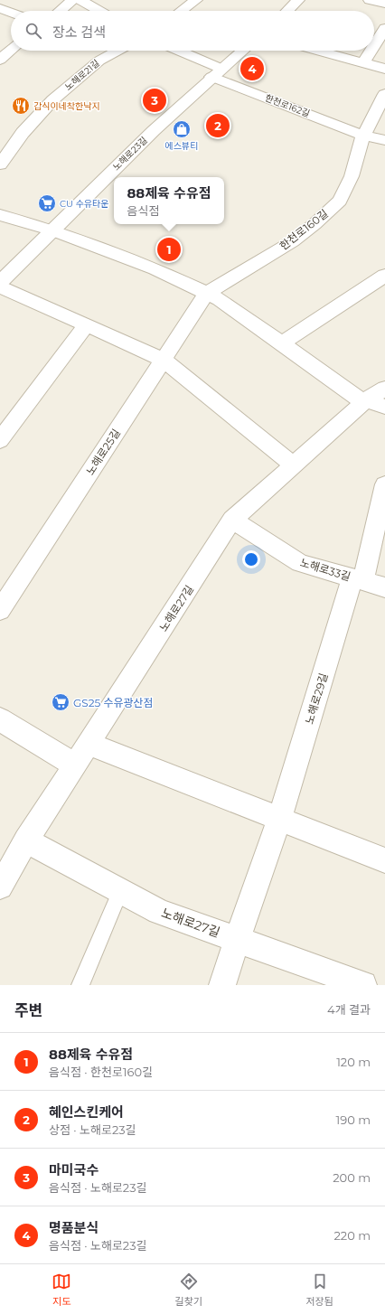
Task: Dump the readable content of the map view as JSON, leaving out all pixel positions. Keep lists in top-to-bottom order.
{
  "streets": {
    "street": [
      "노해로21길",
      "한천로162길",
      "노해로23길",
      "한천로160길",
      "노해로25길",
      "노해로33길",
      "노해로27길",
      "노해로29길"
    ]
  },
  "crossings": [
    ["한천로162길", "노해로23길"],
    ["한천로162길", "한천로160길"],
    ["한천로160길", "노해로25길"],
    ["노해로33길", "노해로27길"],
    ["노해로33길", "노해로29길"],
    ["노해로27길", "노해로29길"]
  ],
  "places": {
    "restaurant": ["갑식이네착한낙지"],
    "shop": ["에스뷰티"],
    "supermarket": ["CU 수유타운", "GS25 수유광산점"]
  },
  "page": {
    "search": "장소 검색",
    "pins": [
      "4",
      "3",
      "2",
      "1"
    ],
    "popup": ["88제육 수유점", "음식점"],
    "heading": ["주변", "4개 결과"],
    "list": [
      {
        "mark": "1",
        "name": "88제육 수유점",
        "note": "음식점 · 한천로160길",
        "value": "120 m"
      },
      {
        "mark": "2",
        "name": "혜인스킨케어",
        "note": "상점 · 노해로23길",
        "value": "190 m"
      },
      {
        "mark": "3",
        "name": "마미국수",
        "note": "음식점 · 노해로23길",
        "value": "200 m"
      },
      {
        "mark": "4",
        "name": "명품분식",
        "note": "음식점 · 노해로23길",
        "value": "220 m"
      }
    ],
    "nav": ["지도", "길찾기", "저장됨"]
  }
}
